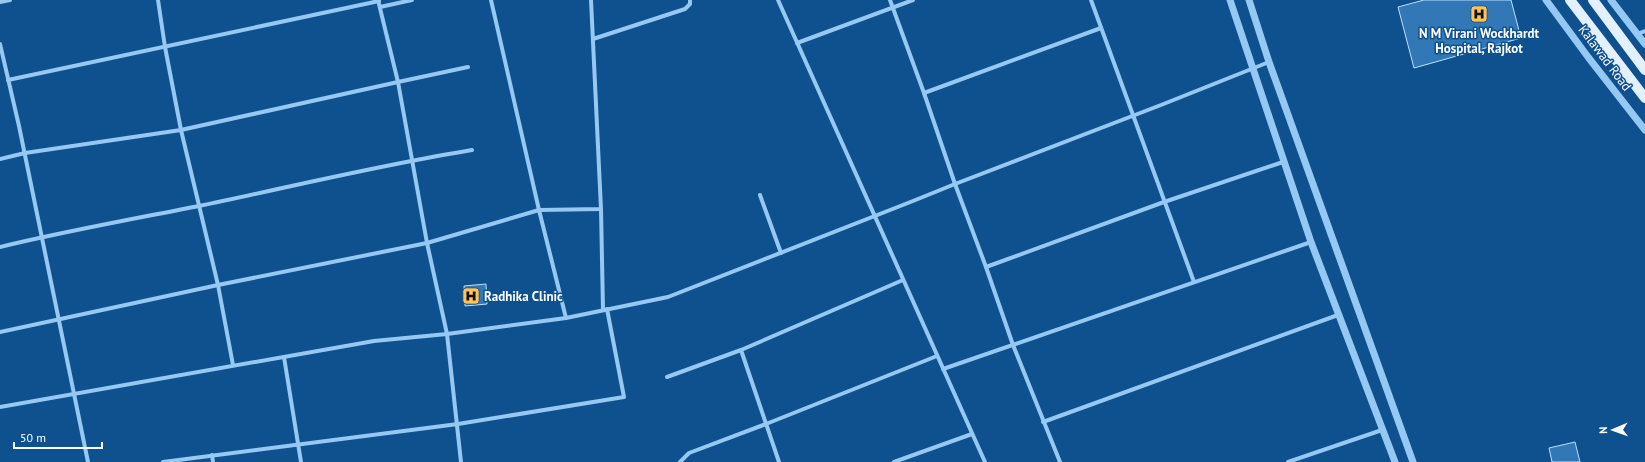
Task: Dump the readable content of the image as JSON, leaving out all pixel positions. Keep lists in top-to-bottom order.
{
  "streets": {
    "street": ["Kalawad Road"]
  },
  "places": {
    "hospital": ["N M Virani Wockhardt Hospital, Rajkot", "Radhika Clinic"]
  },
  "scale_bar": "50 m",
  "north": "left"
}
